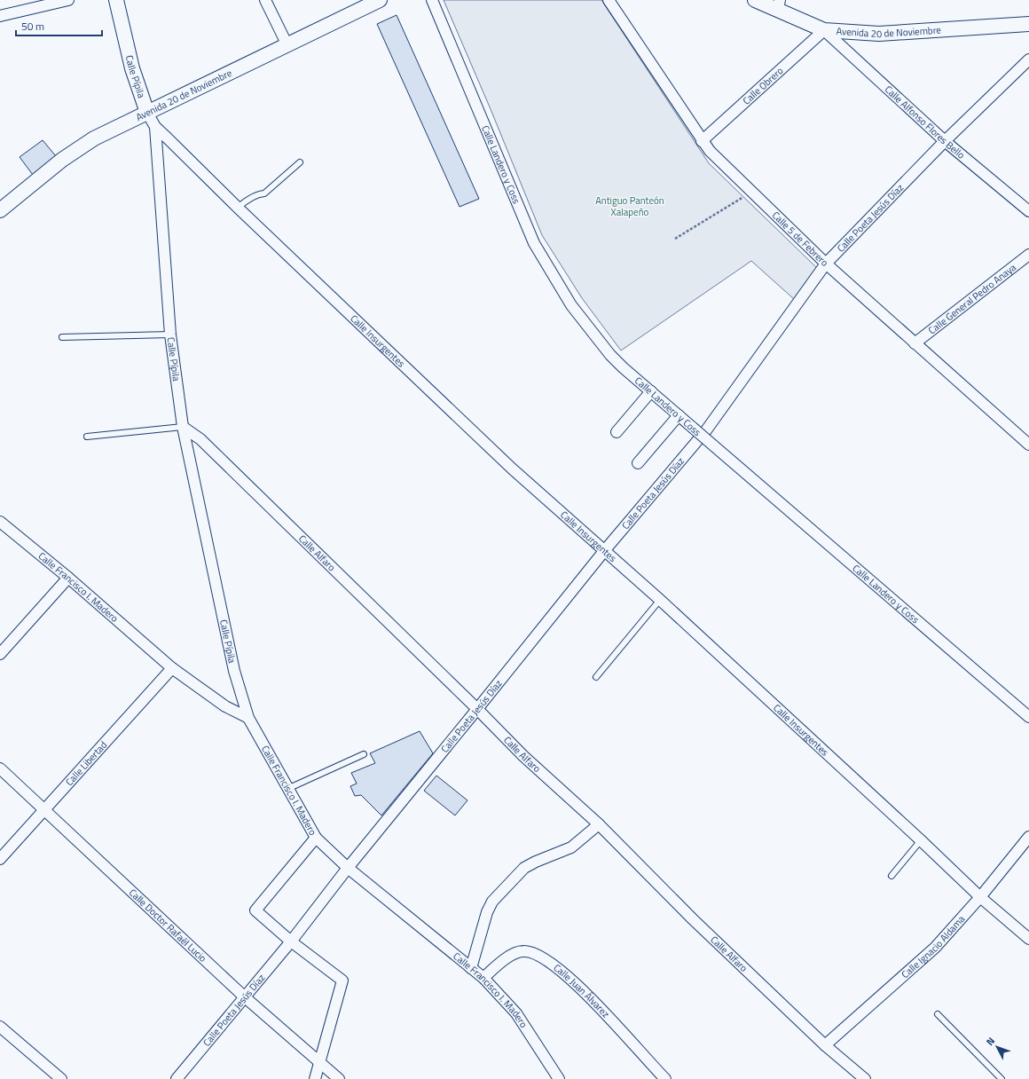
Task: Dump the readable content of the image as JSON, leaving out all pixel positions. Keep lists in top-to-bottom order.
{
  "streets": {
    "main road": ["Avenida 20 de Noviembre", "Calle Pípila"],
    "street": [
      "Calle Obrero",
      "Calle Alfonso Flores Bello",
      "Calle Landero y Coss",
      "Calle Poeta Jesús Díaz",
      "Calle 5 de Febrero",
      "Calle General Pedro Anaya",
      "Calle Insurgentes",
      "Calle Alfaro",
      "Calle Francisco I. Madero",
      "Calle Libertad",
      "Calle Doctor Rafaél Lucio",
      "Calle Ignacio Aldama",
      "Calle Juan Álvarez"
    ]
  },
  "crossings": [
    ["Avenida 20 de Noviembre", "Calle Pípila"],
    ["Avenida 20 de Noviembre", "Calle Obrero"],
    ["Avenida 20 de Noviembre", "Calle Alfonso Flores Bello"],
    ["Calle Pípila", "Calle Insurgentes"],
    ["Calle Pípila", "Calle Alfaro"],
    ["Calle Pípila", "Calle Francisco I. Madero"],
    ["Calle Obrero", "Calle Alfonso Flores Bello"],
    ["Calle Obrero", "Calle 5 de Febrero"],
    ["Calle Alfonso Flores Bello", "Calle Poeta Jesús Díaz"],
    ["Calle Poeta Jesús Díaz", "Calle 5 de Febrero"],
    ["Calle Poeta Jesús Díaz", "Calle Insurgentes"],
    ["Calle Poeta Jesús Díaz", "Calle Alfaro"],
    ["Calle Poeta Jesús Díaz", "Calle Francisco I. Madero"],
    ["Calle Poeta Jesús Díaz", "Calle Doctor Rafaél Lucio"],
    ["Calle 5 de Febrero", "Calle General Pedro Anaya"],
    ["Calle Insurgentes", "Calle Ignacio Aldama"],
    ["Calle Alfaro", "Calle Ignacio Aldama"],
    ["Calle Francisco I. Madero", "Calle Libertad"],
    ["Calle Francisco I. Madero", "Calle Juan Álvarez"],
    ["Calle Libertad", "Calle Doctor Rafaél Lucio"]
  ],
  "parks": ["Antiguo Panteón Xalapeño"],
  "scale_bar": "50 m",
  "north": "top left"
}
